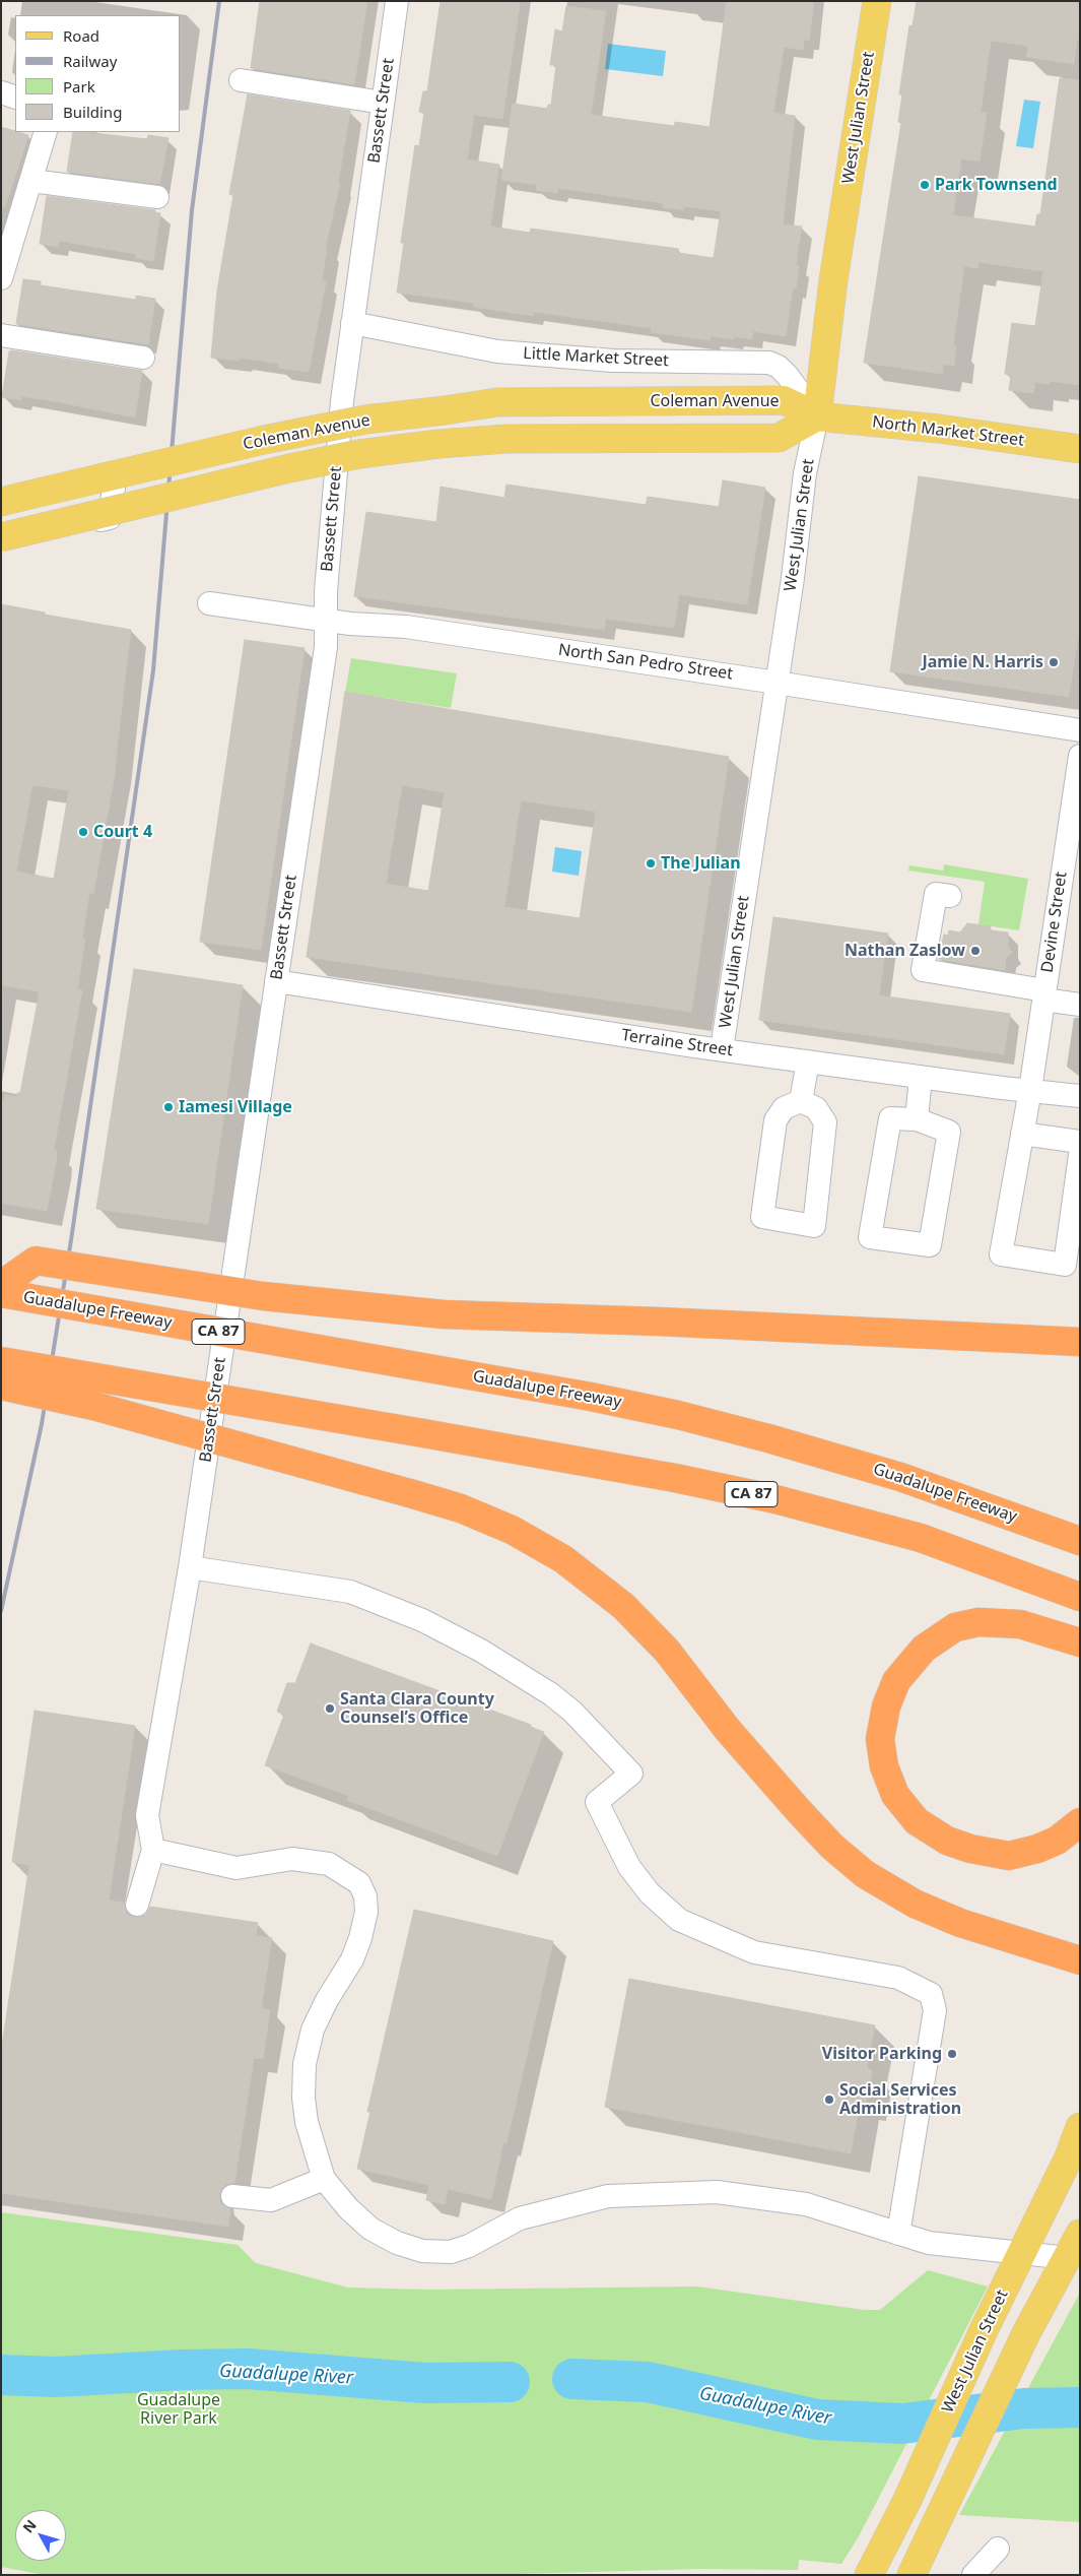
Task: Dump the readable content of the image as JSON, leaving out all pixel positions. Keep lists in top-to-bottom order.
{
  "streets": {
    "highway": ["Guadalupe Freeway", "CA 87"],
    "main road": ["West Julian Street", "Coleman Avenue", "North Market Street"],
    "street": [
      "Bassett Street",
      "Little Market Street",
      "North San Pedro Street",
      "Devine Street",
      "Terraine Street"
    ]
  },
  "crossings": [
    ["Bassett Street", "Little Market Street"],
    ["Bassett Street", "North San Pedro Street"],
    ["Bassett Street", "Terraine Street"],
    ["West Julian Street", "Little Market Street"],
    ["West Julian Street", "Coleman Avenue"],
    ["West Julian Street", "North Market Street"],
    ["West Julian Street", "North San Pedro Street"],
    ["West Julian Street", "Terraine Street"],
    ["Little Market Street", "Coleman Avenue"],
    ["Little Market Street", "North Market Street"],
    ["Coleman Avenue", "North Market Street"],
    ["Devine Street", "Terraine Street"]
  ],
  "water": ["Guadalupe River"],
  "parks": ["Guadalupe River Park"],
  "places": [
    "Park Townsend",
    "Jamie N. Harris",
    "Court 4",
    "The Julian",
    "Nathan Zaslow",
    "Iamesi Village",
    "Santa Clara County Counsel’s Office",
    "Visitor Parking",
    "Social Services Administration"
  ],
  "legend": [
    "Road",
    "Railway",
    "Park",
    "Building"
  ],
  "north": "top left"
}
